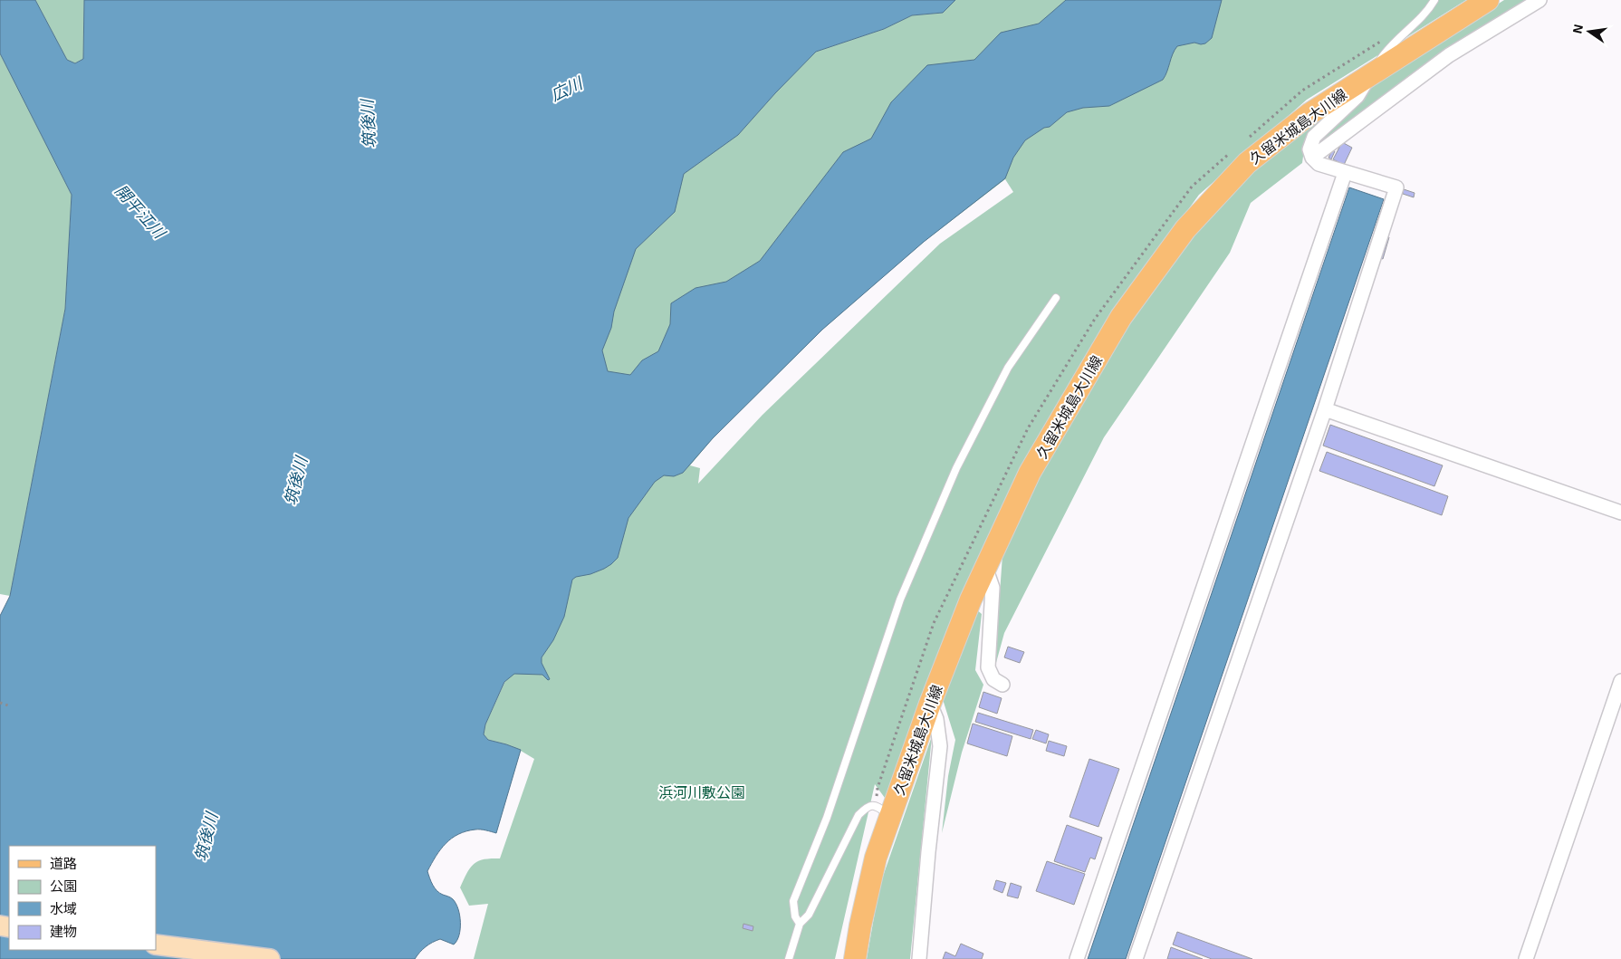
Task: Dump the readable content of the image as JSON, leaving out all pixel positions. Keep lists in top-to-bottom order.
{
  "streets": {
    "main road": ["久留米城島大川線"]
  },
  "water": ["広川", "筑後川", "開平江川"],
  "parks": ["浜河川敷公園"],
  "legend": [
    "道路",
    "公園",
    "水域",
    "建物"
  ],
  "north": "left"
}
